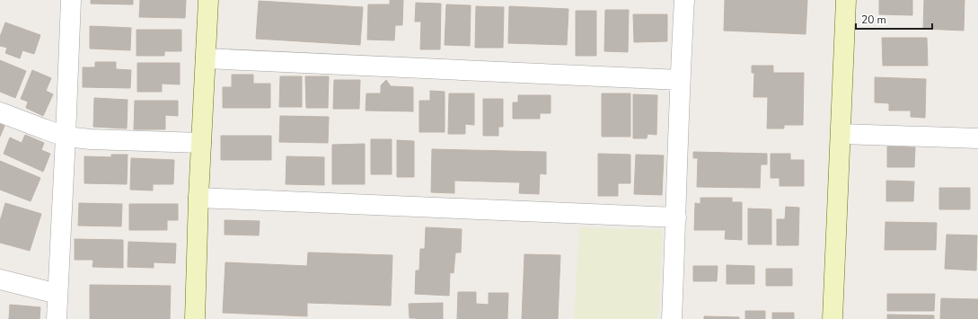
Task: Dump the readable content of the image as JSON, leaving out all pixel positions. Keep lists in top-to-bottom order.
{
  "scale_bar": "20 m"
}
